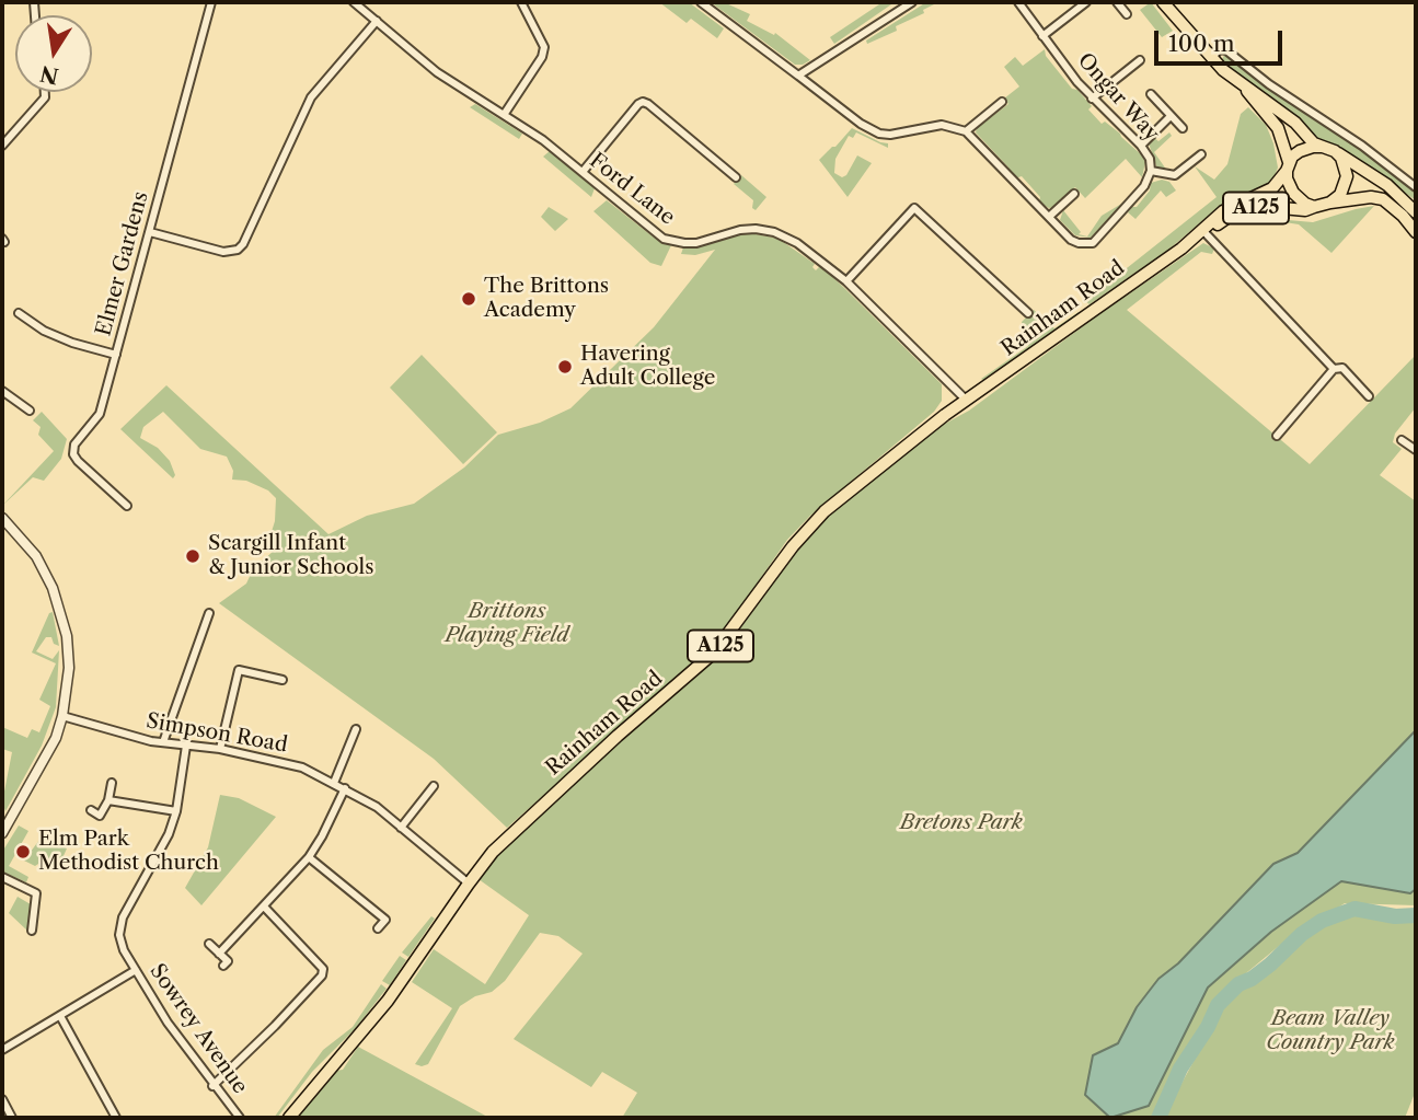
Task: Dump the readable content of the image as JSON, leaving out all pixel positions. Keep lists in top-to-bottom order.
{
  "streets": {
    "main road": ["A125", "Rainham Road"],
    "street": [
      "Ongar Way",
      "Ford Lane",
      "Elmer Gardens",
      "Simpson Road",
      "Sowrey Avenue"
    ]
  },
  "crossings": [
    ["Ford Lane", "Rainham Road"],
    ["A125", "Rainham Road"],
    ["Rainham Road", "Simpson Road"],
    ["Simpson Road", "Sowrey Avenue"]
  ],
  "parks": ["Brittons Playing Field", "Bretons Park", "Beam Valley Country Park"],
  "places": [
    "The Brittons Academy",
    "Havering Adult College",
    "Scargill Infant & Junior Schools",
    "Elm Park Methodist Church"
  ],
  "scale_bar": "100 m",
  "north": "bottom"
}
